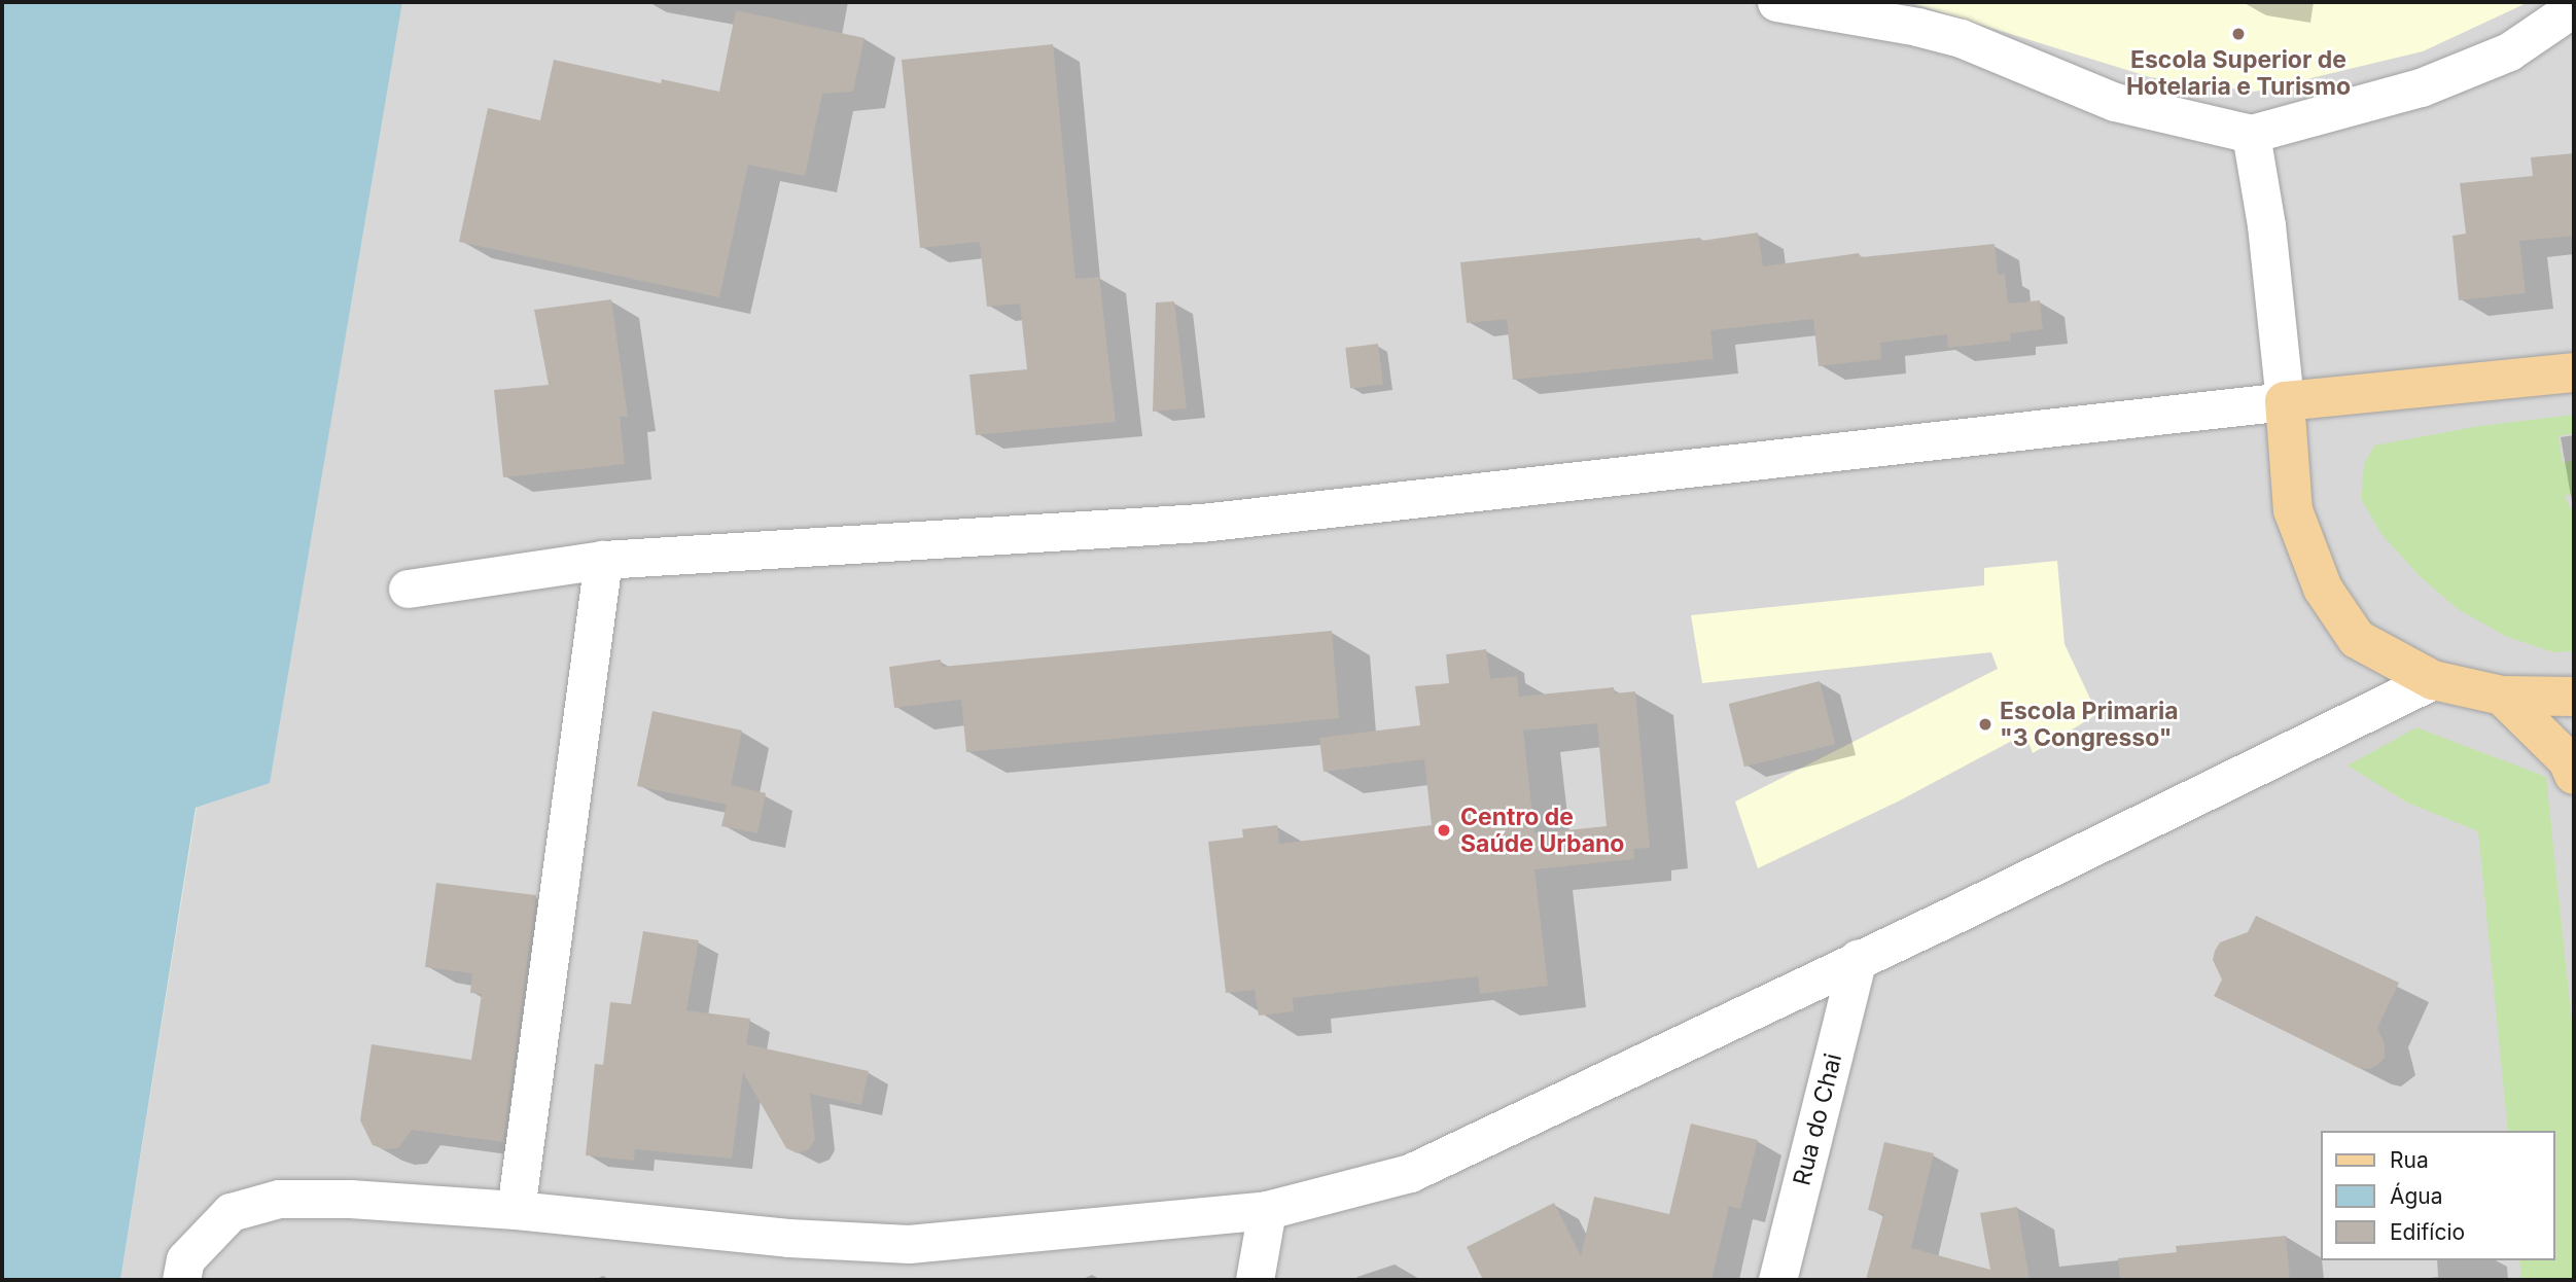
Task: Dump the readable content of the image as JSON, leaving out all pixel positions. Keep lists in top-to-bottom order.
{
  "streets": {
    "street": ["Rua do Chai"]
  },
  "places": ["Escola Superior de Hotelaria e Turismo", "Escola Primaria \"3 Congresso\"", "Centro de Saúde Urbano"],
  "legend": ["Rua", "Água", "Edifício"]
}
